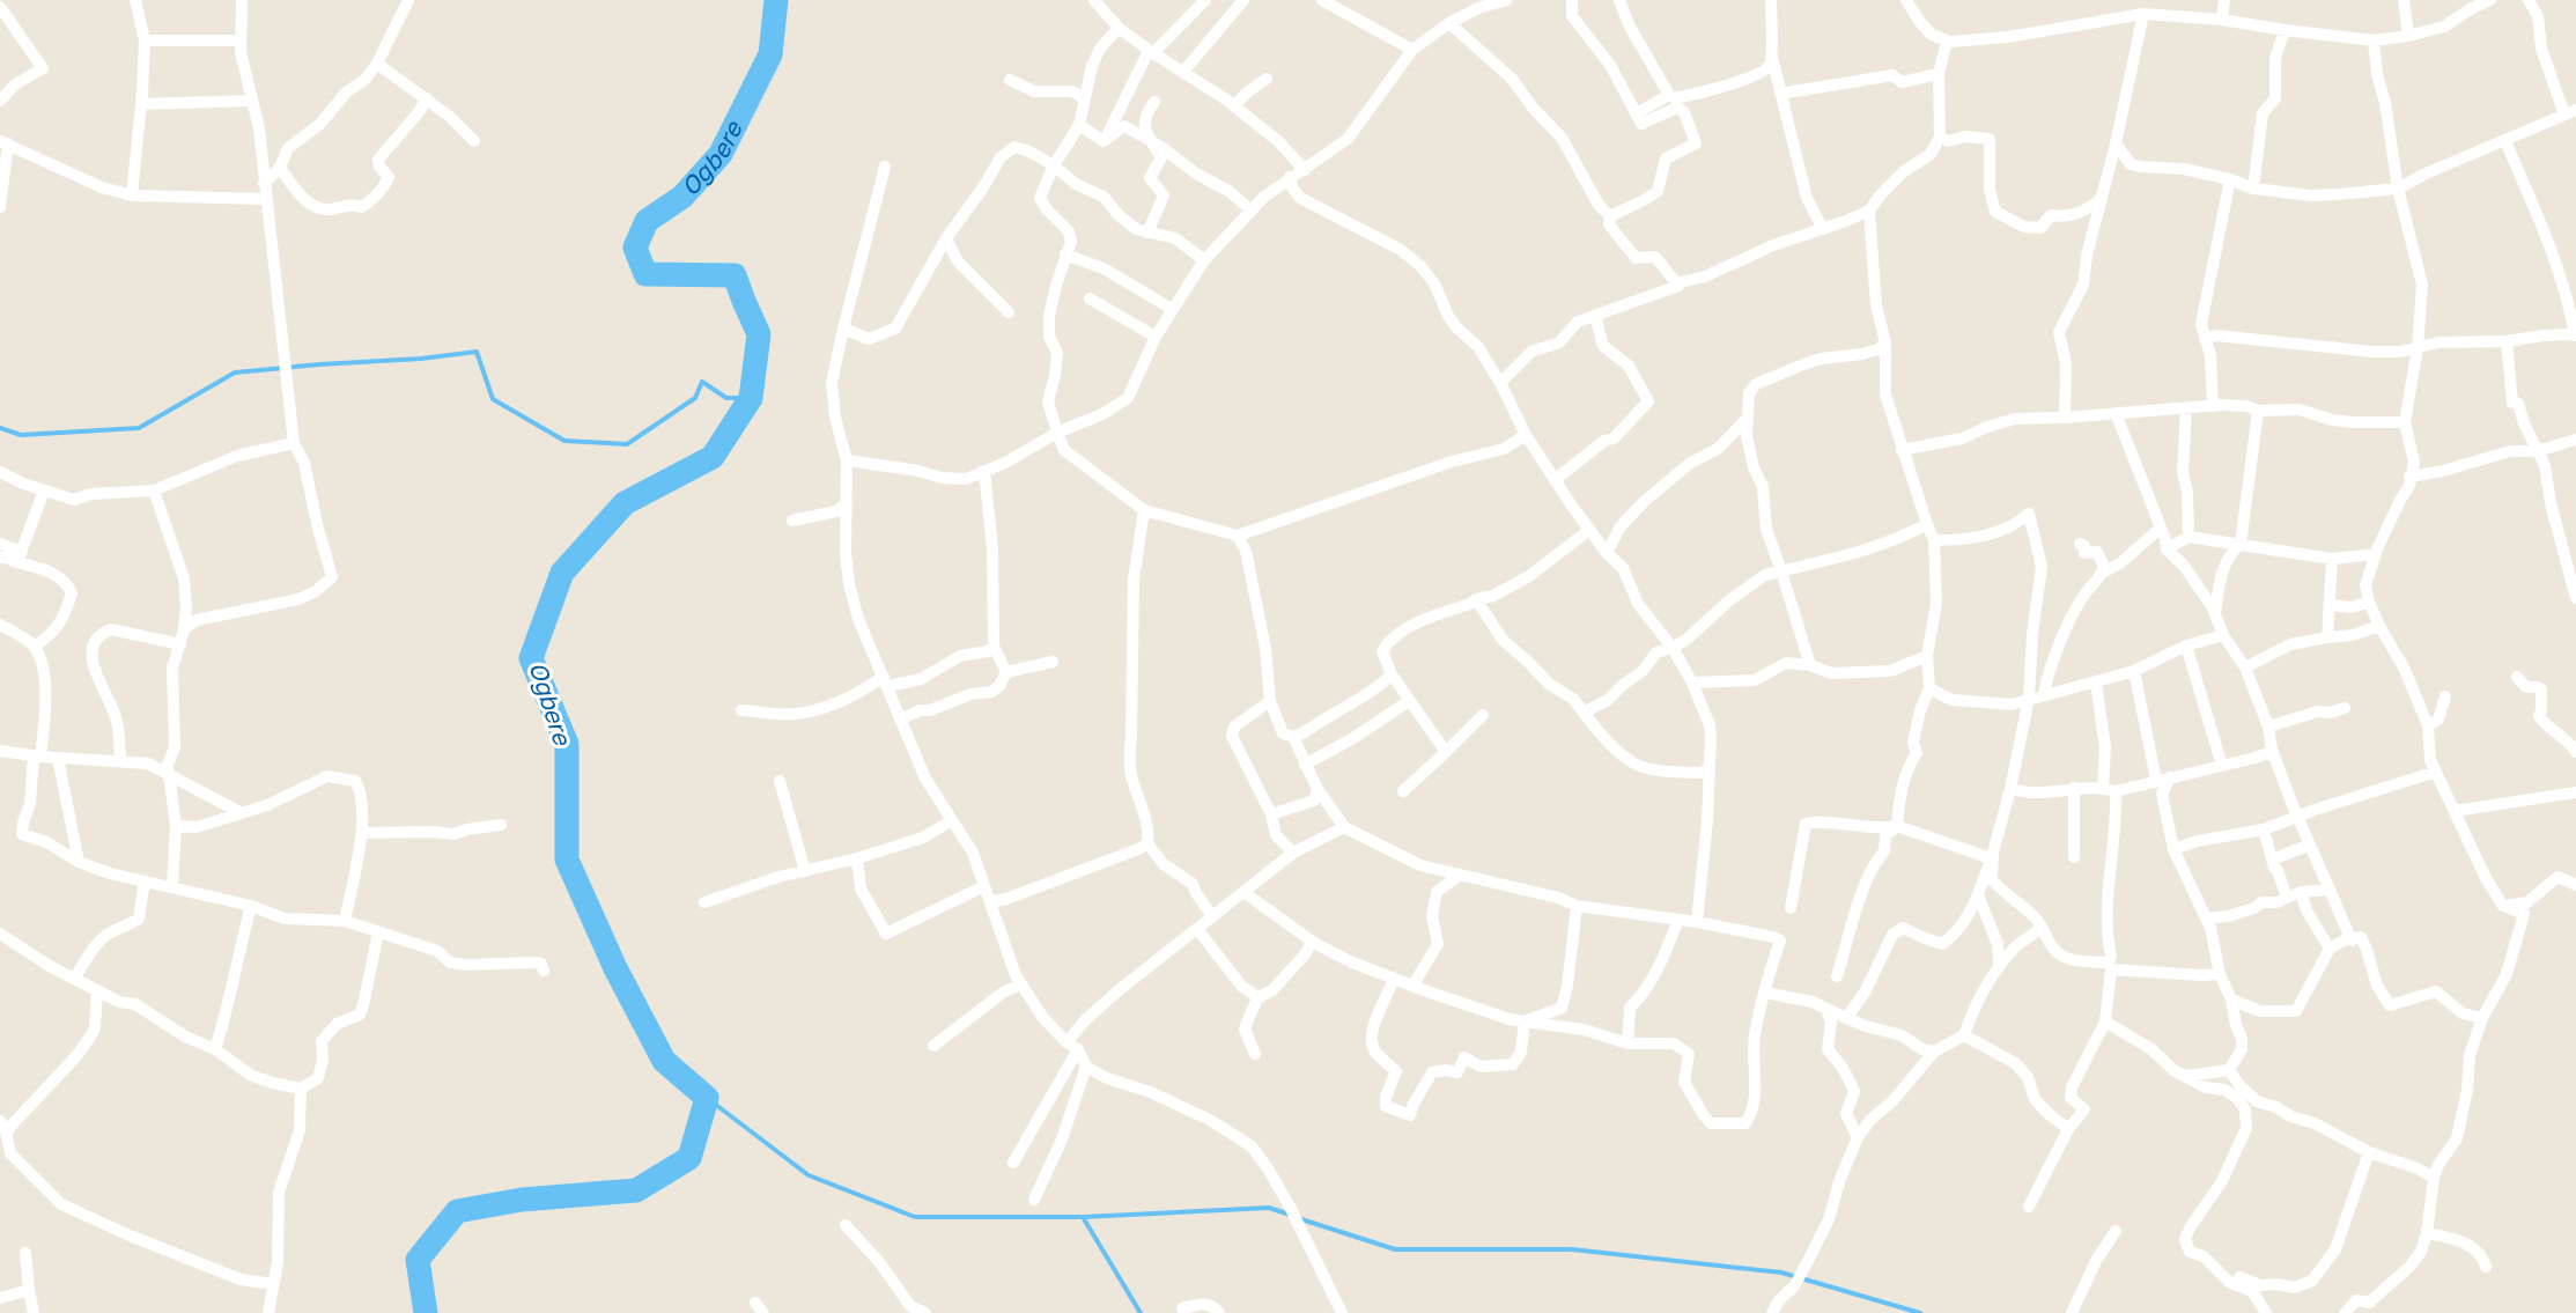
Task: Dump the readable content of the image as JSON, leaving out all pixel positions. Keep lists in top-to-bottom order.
{
  "water": ["Ogbere"]
}
